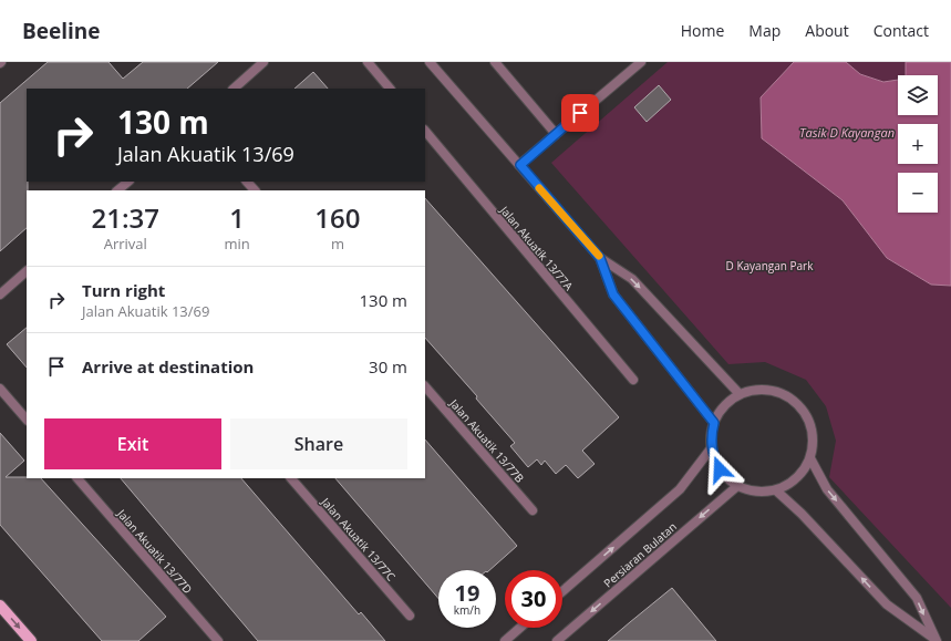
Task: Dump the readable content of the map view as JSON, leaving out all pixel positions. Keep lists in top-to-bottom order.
{
  "streets": {
    "street": [
      "Jalan Akuatik 13/77A",
      "Jalan Akuatik 13/77B",
      "Jalan Akuatik 13/77C",
      "Jalan Akuatik 13/77D",
      "Persiaran Bulatan"
    ]
  },
  "water": ["Tasik D Kayangan"],
  "parks": ["D Kayangan Park"],
  "page": {
    "header": "Beeline",
    "nav": [
      "Home",
      "Map",
      "About",
      "Contact"
    ],
    "map_buttons": ["+", "−"],
    "turn": ["130 m", "Jalan Akuatik 13/69"],
    "eta": [
      "21:37",
      "Arrival",
      "1",
      "min",
      "160",
      "m"
    ],
    "list": [
      {
        "name": "Turn right",
        "note": "Jalan Akuatik 13/69",
        "value": "130 m"
      },
      {
        "name": "Arrive at destination",
        "value": "30 m"
      }
    ],
    "buttons": ["Exit", "Share"],
    "speed": "19 km/h",
    "limit": "30"
  }
}
